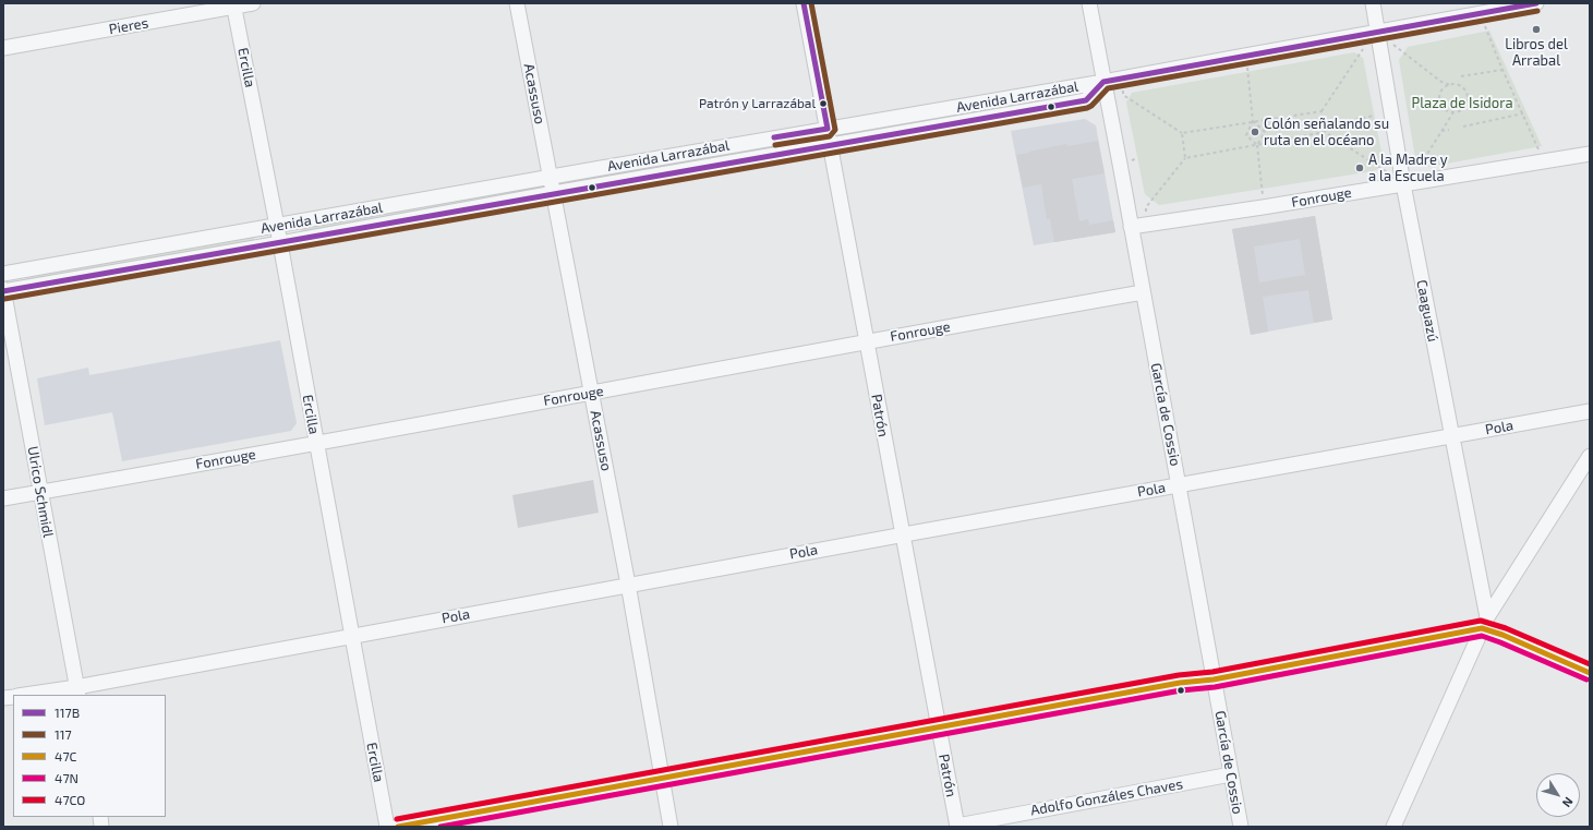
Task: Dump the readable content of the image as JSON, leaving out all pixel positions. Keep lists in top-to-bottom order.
{
  "streets": {
    "street": [
      "Pieres",
      "Ercilla",
      "Acassuso",
      "Avenida Larrazábal",
      "Fonrouge",
      "Caaguazú",
      "García de Cossio",
      "Patrón",
      "Pola",
      "Ulrico Schmidl",
      "Adolfo Gonzáles Chaves"
    ]
  },
  "crossings": [
    ["Pieres", "Ercilla"],
    ["Ercilla", "Avenida Larrazábal"],
    ["Ercilla", "Fonrouge"],
    ["Ercilla", "Pola"],
    ["Acassuso", "Avenida Larrazábal"],
    ["Acassuso", "Fonrouge"],
    ["Acassuso", "Pola"],
    ["Avenida Larrazábal", "García de Cossio"],
    ["Avenida Larrazábal", "Patrón"],
    ["Avenida Larrazábal", "Ulrico Schmidl"],
    ["Fonrouge", "Caaguazú"],
    ["Fonrouge", "García de Cossio"],
    ["Fonrouge", "Patrón"],
    ["Fonrouge", "Ulrico Schmidl"],
    ["Caaguazú", "Pola"],
    ["García de Cossio", "Pola"],
    ["García de Cossio", "Adolfo Gonzáles Chaves"],
    ["Patrón", "Pola"],
    ["Patrón", "Adolfo Gonzáles Chaves"],
    ["Pola", "Ulrico Schmidl"]
  ],
  "parks": ["Plaza de Isidora"],
  "places": [
    "Libros del Arrabal",
    "Patrón y Larrazábal",
    "Colón señalando su ruta en el océano",
    "A la Madre y a la Escuela"
  ],
  "lines": [
    "transit line 117B",
    "transit line 117",
    "transit line 47CO",
    "transit line 47C",
    "transit line 47N"
  ],
  "legend": [
    "117B",
    "117",
    "47C",
    "47N",
    "47CO"
  ],
  "north": "bottom right"
}
